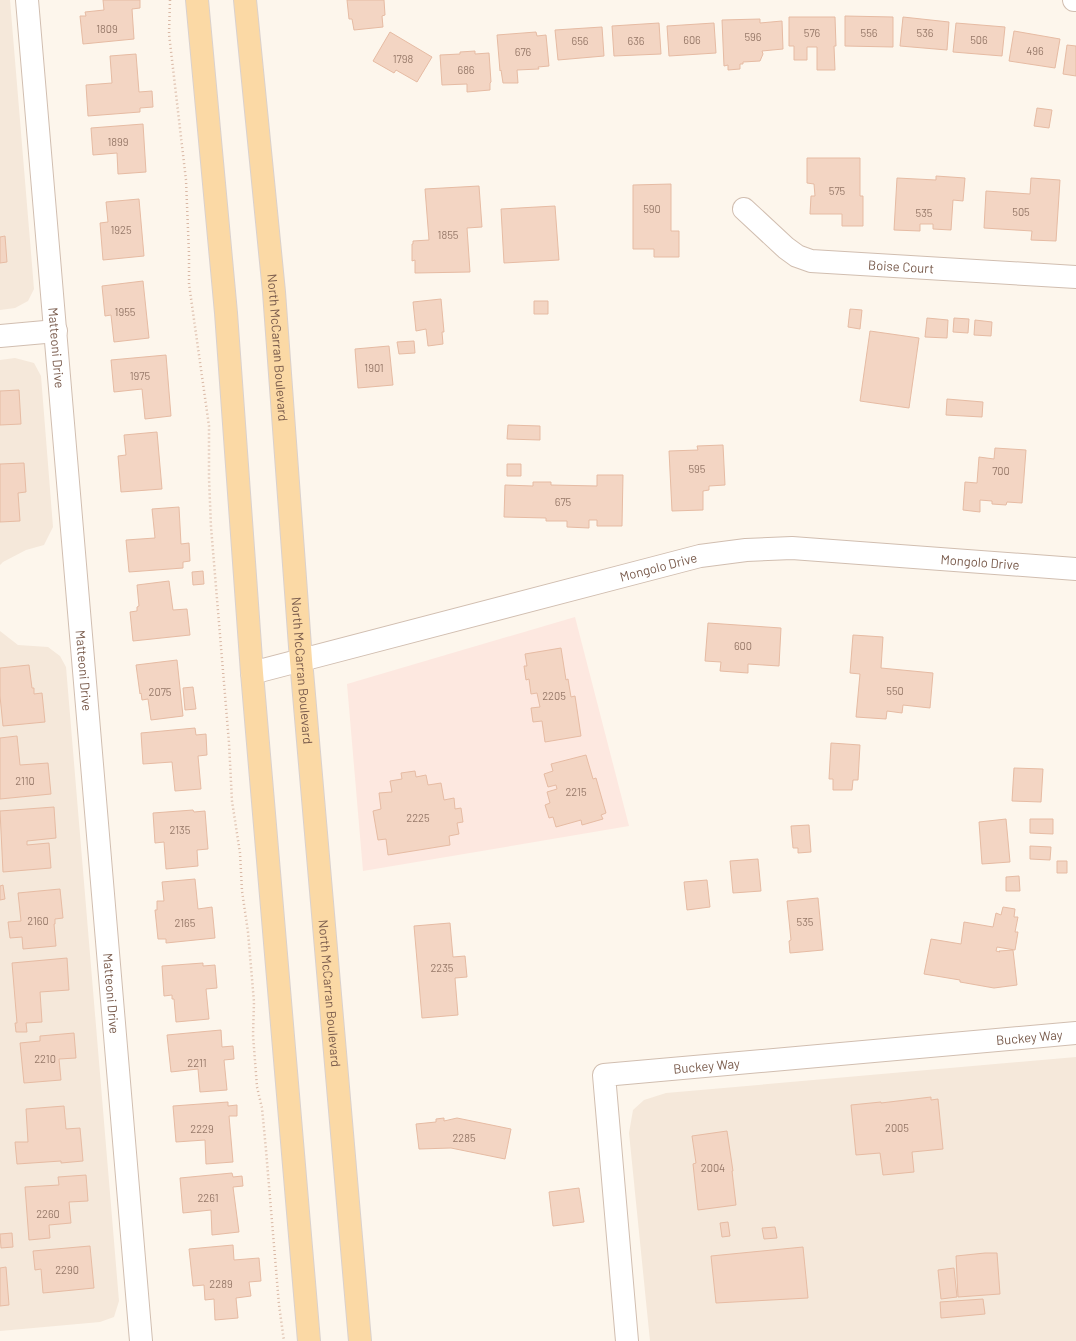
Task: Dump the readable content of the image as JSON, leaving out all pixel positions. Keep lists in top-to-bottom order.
{
  "streets": {
    "main road": ["North McCarran Boulevard"],
    "street": [
      "Boise Court",
      "Matteoni Drive",
      "Mongolo Drive",
      "Buckey Way"
    ]
  },
  "crossings": [
    ["North McCarran Boulevard", "Mongolo Drive"]
  ],
  "house_numbers": [
    "1809",
    "576",
    "556",
    "536",
    "596",
    "606",
    "506",
    "656",
    "636",
    "496",
    "676",
    "1798",
    "686",
    "1899",
    "575",
    "590",
    "505",
    "535",
    "1925",
    "1855",
    "1955",
    "1901",
    "1975",
    "595",
    "700",
    "675",
    "600",
    "550",
    "2075",
    "2205",
    "2110",
    "2215",
    "2225",
    "2135",
    "2160",
    "535",
    "2165",
    "2235",
    "2210",
    "2211",
    "2005",
    "2229",
    "2285",
    "2004",
    "2261",
    "2260",
    "2290",
    "2289"
  ]
}
